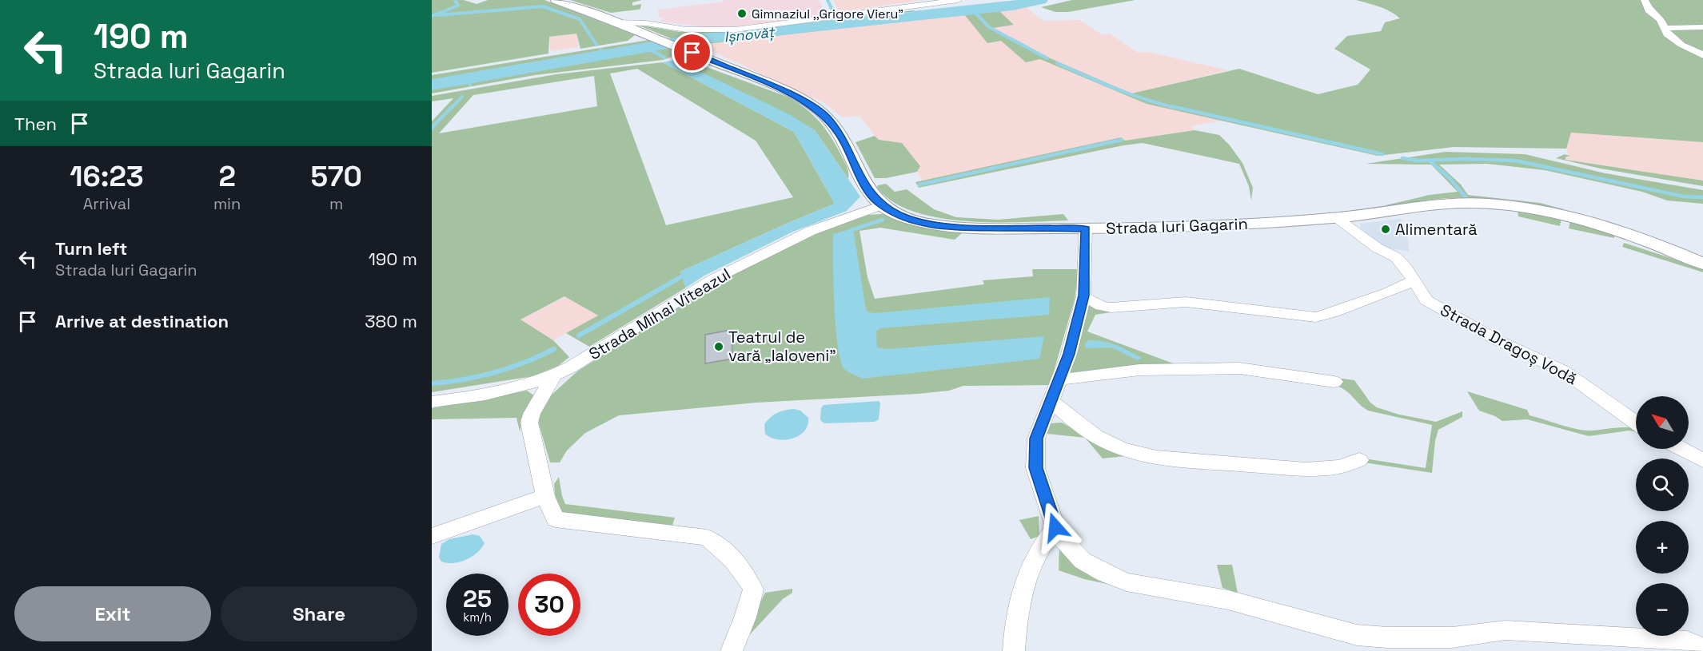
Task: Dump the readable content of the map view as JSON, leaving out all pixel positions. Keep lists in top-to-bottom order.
{
  "streets": {
    "main road": ["Strada Iuri Gagarin"],
    "street": ["Strada Mihai Viteazul", "Strada Dragoș Vodă"]
  },
  "crossings": [
    ["Strada Iuri Gagarin", "Strada Mihai Viteazul"],
    ["Strada Iuri Gagarin", "Strada Dragoș Vodă"]
  ],
  "water": ["Ișnovăț"],
  "places": ["Gimnaziul ,,Grigore Vieru\"", "Alimentară", "Teatrul de vară „Ialoveni”"],
  "north": "top left",
  "page": {
    "turn": ["190 m", "Strada Iuri Gagarin"],
    "then": "Then",
    "eta": [
      "16:23",
      "Arrival",
      "2",
      "min",
      "570",
      "m"
    ],
    "list": [
      {
        "name": "Turn left",
        "note": "Strada Iuri Gagarin",
        "value": "190 m"
      },
      {
        "name": "Arrive at destination",
        "value": "380 m"
      }
    ],
    "map_buttons": ["+", "−"],
    "speed": "25 km/h",
    "limit": "30",
    "buttons": ["Exit", "Share"]
  }
}
